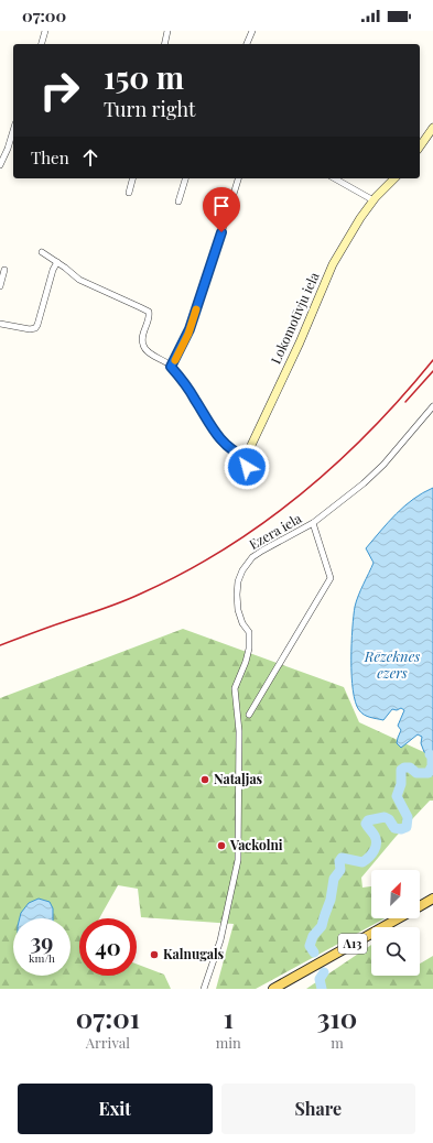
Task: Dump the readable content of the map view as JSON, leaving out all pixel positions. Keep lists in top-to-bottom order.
{
  "streets": {
    "main road": ["A13"],
    "street": ["Lokomotīvju iela", "Ezera iela"]
  },
  "water": ["Rēzeknes ezers"],
  "places": ["Nataļjas", "Vackolni", "Kalnugals"],
  "north": "top right",
  "page": {
    "status": "07:00",
    "turn": ["150 m", "Turn right"],
    "then": "Then",
    "speed": "39 km/h",
    "limit": "40",
    "eta": [
      "07:01",
      "Arrival",
      "1",
      "min",
      "310",
      "m"
    ],
    "buttons": ["Exit", "Share"]
  }
}
